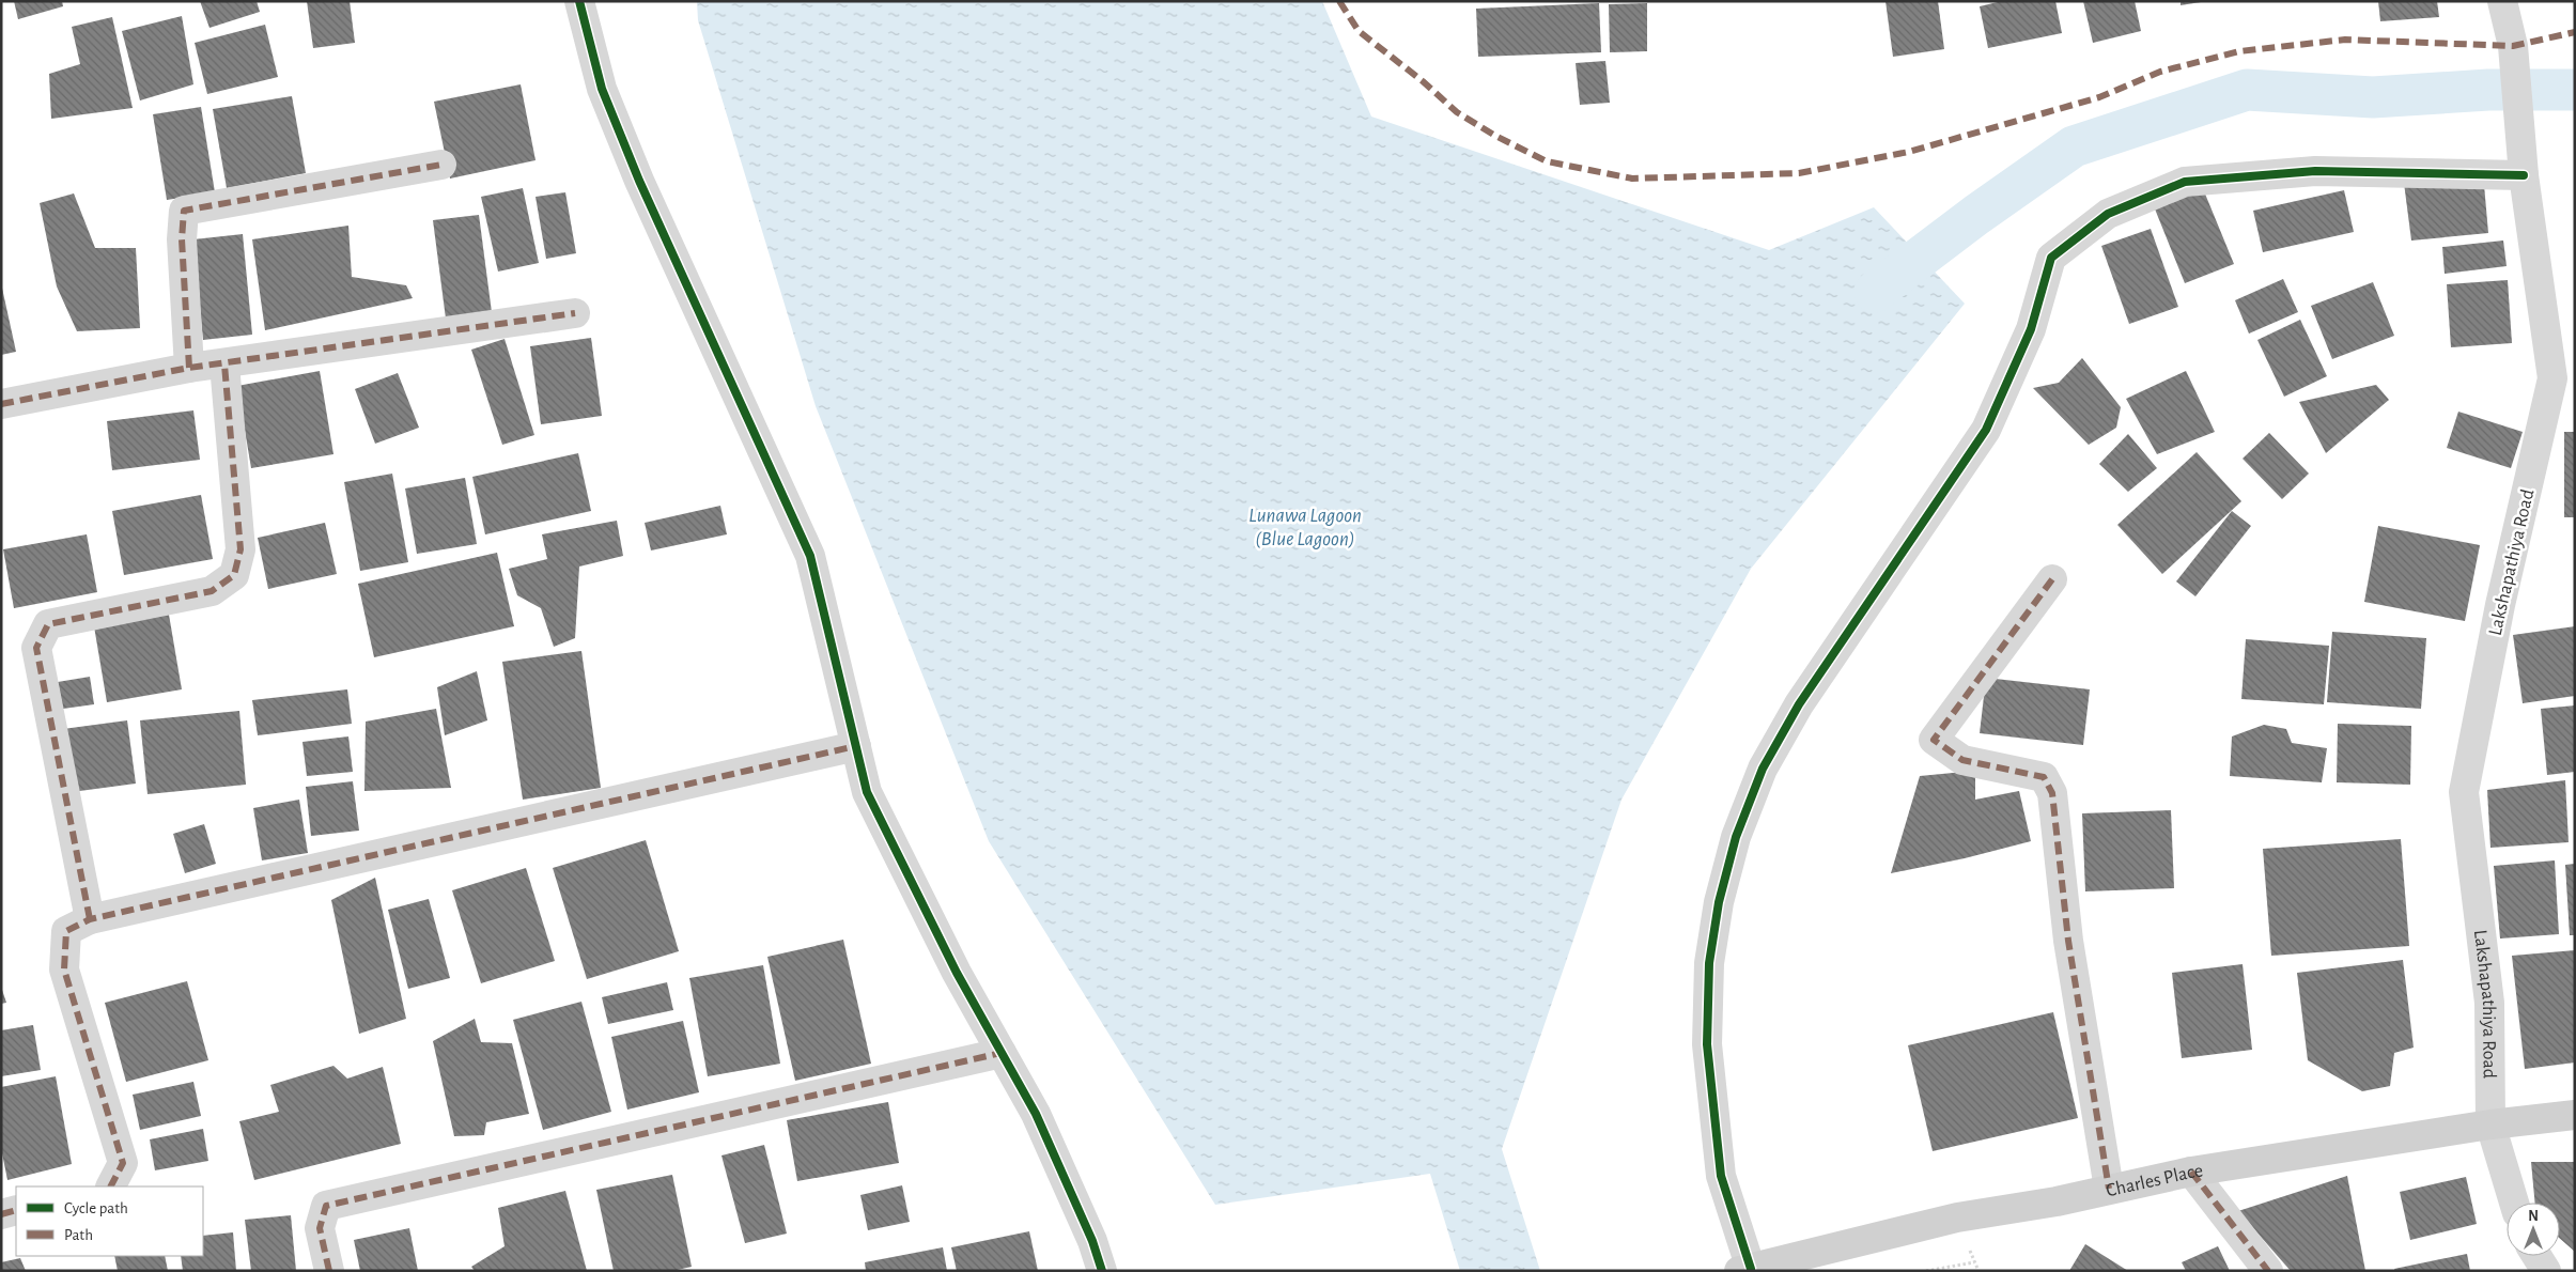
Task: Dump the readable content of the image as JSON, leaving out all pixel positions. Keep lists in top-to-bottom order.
{
  "streets": {
    "street": ["Lakshapathiya Road", "Charles Place"]
  },
  "crossings": [
    ["Lakshapathiya Road", "Charles Place"]
  ],
  "water": ["Lunawa Lagoon (Blue Lagoon)"],
  "legend": ["Cycle path", "Path"],
  "north": "top"
}
